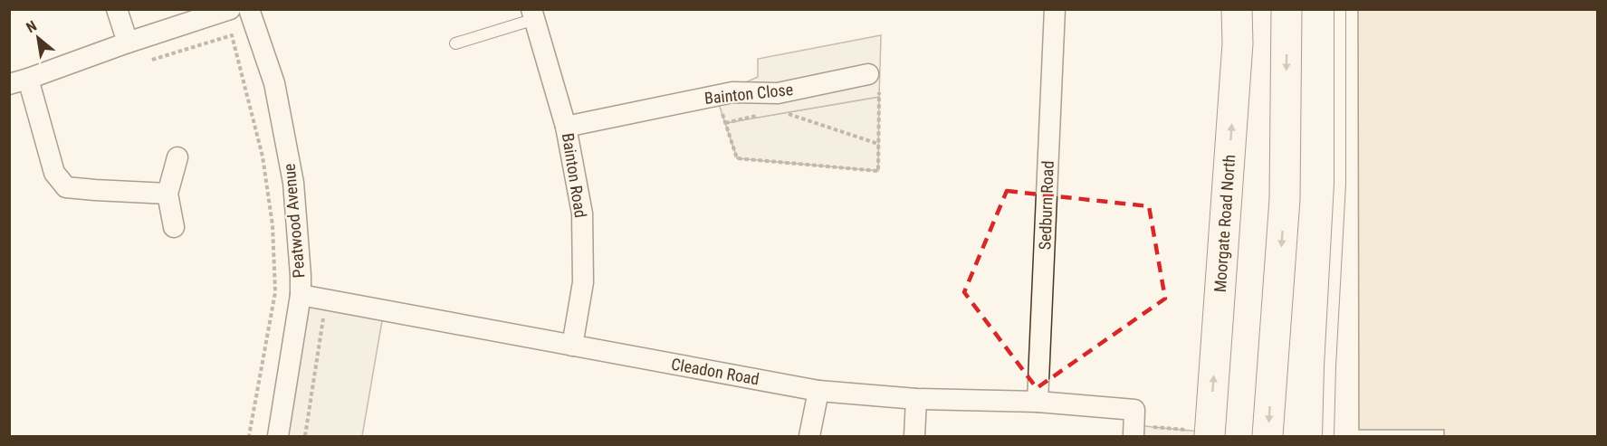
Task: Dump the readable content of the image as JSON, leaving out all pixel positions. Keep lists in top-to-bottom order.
{
  "streets": {
    "main road": ["Moorgate Road North"],
    "street": [
      "Bainton Close",
      "Bainton Road",
      "Sedburn Road",
      "Peatwood Avenue",
      "Cleadon Road"
    ]
  },
  "crossings": [
    ["Bainton Close", "Bainton Road"],
    ["Bainton Road", "Cleadon Road"],
    ["Sedburn Road", "Cleadon Road"],
    ["Peatwood Avenue", "Cleadon Road"]
  ],
  "north": "top left"
}
